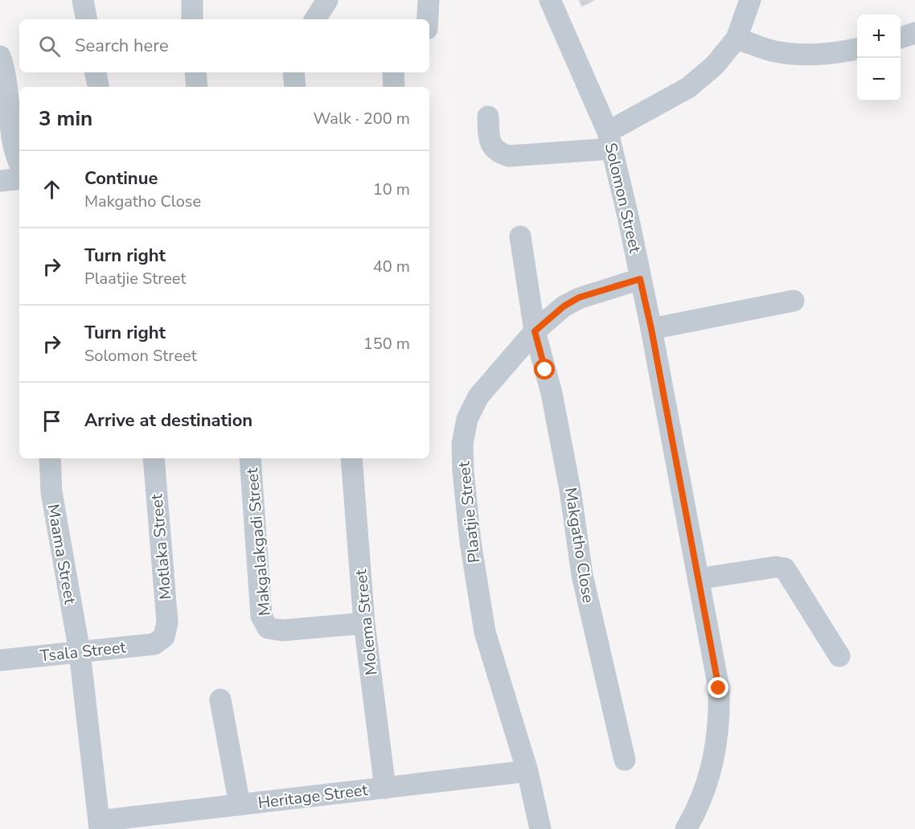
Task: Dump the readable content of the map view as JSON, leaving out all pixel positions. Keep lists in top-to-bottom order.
{
  "streets": {
    "street": [
      "Solomon Street",
      "Plaatjie Street",
      "Makgalakgadi Street",
      "Makgatho Close",
      "Motlaka Street",
      "Maama Street",
      "Molema Street",
      "Tsala Street",
      "Heritage Street"
    ]
  },
  "crossings": [
    ["Solomon Street", "Plaatjie Street"],
    ["Plaatjie Street", "Makgatho Close"],
    ["Plaatjie Street", "Heritage Street"],
    ["Makgalakgadi Street", "Molema Street"],
    ["Motlaka Street", "Tsala Street"],
    ["Maama Street", "Tsala Street"],
    ["Maama Street", "Heritage Street"],
    ["Molema Street", "Heritage Street"]
  ],
  "page": {
    "map_buttons": ["+", "−"],
    "search": "Search here",
    "heading": ["3 min", "Walk · 200 m"],
    "list": [
      ["Continue", "Makgatho Close", "10 m"],
      ["Turn right", "Plaatjie Street", "40 m"],
      ["Turn right", "Solomon Street", "150 m"],
      "Arrive at destination"
    ]
  }
}
